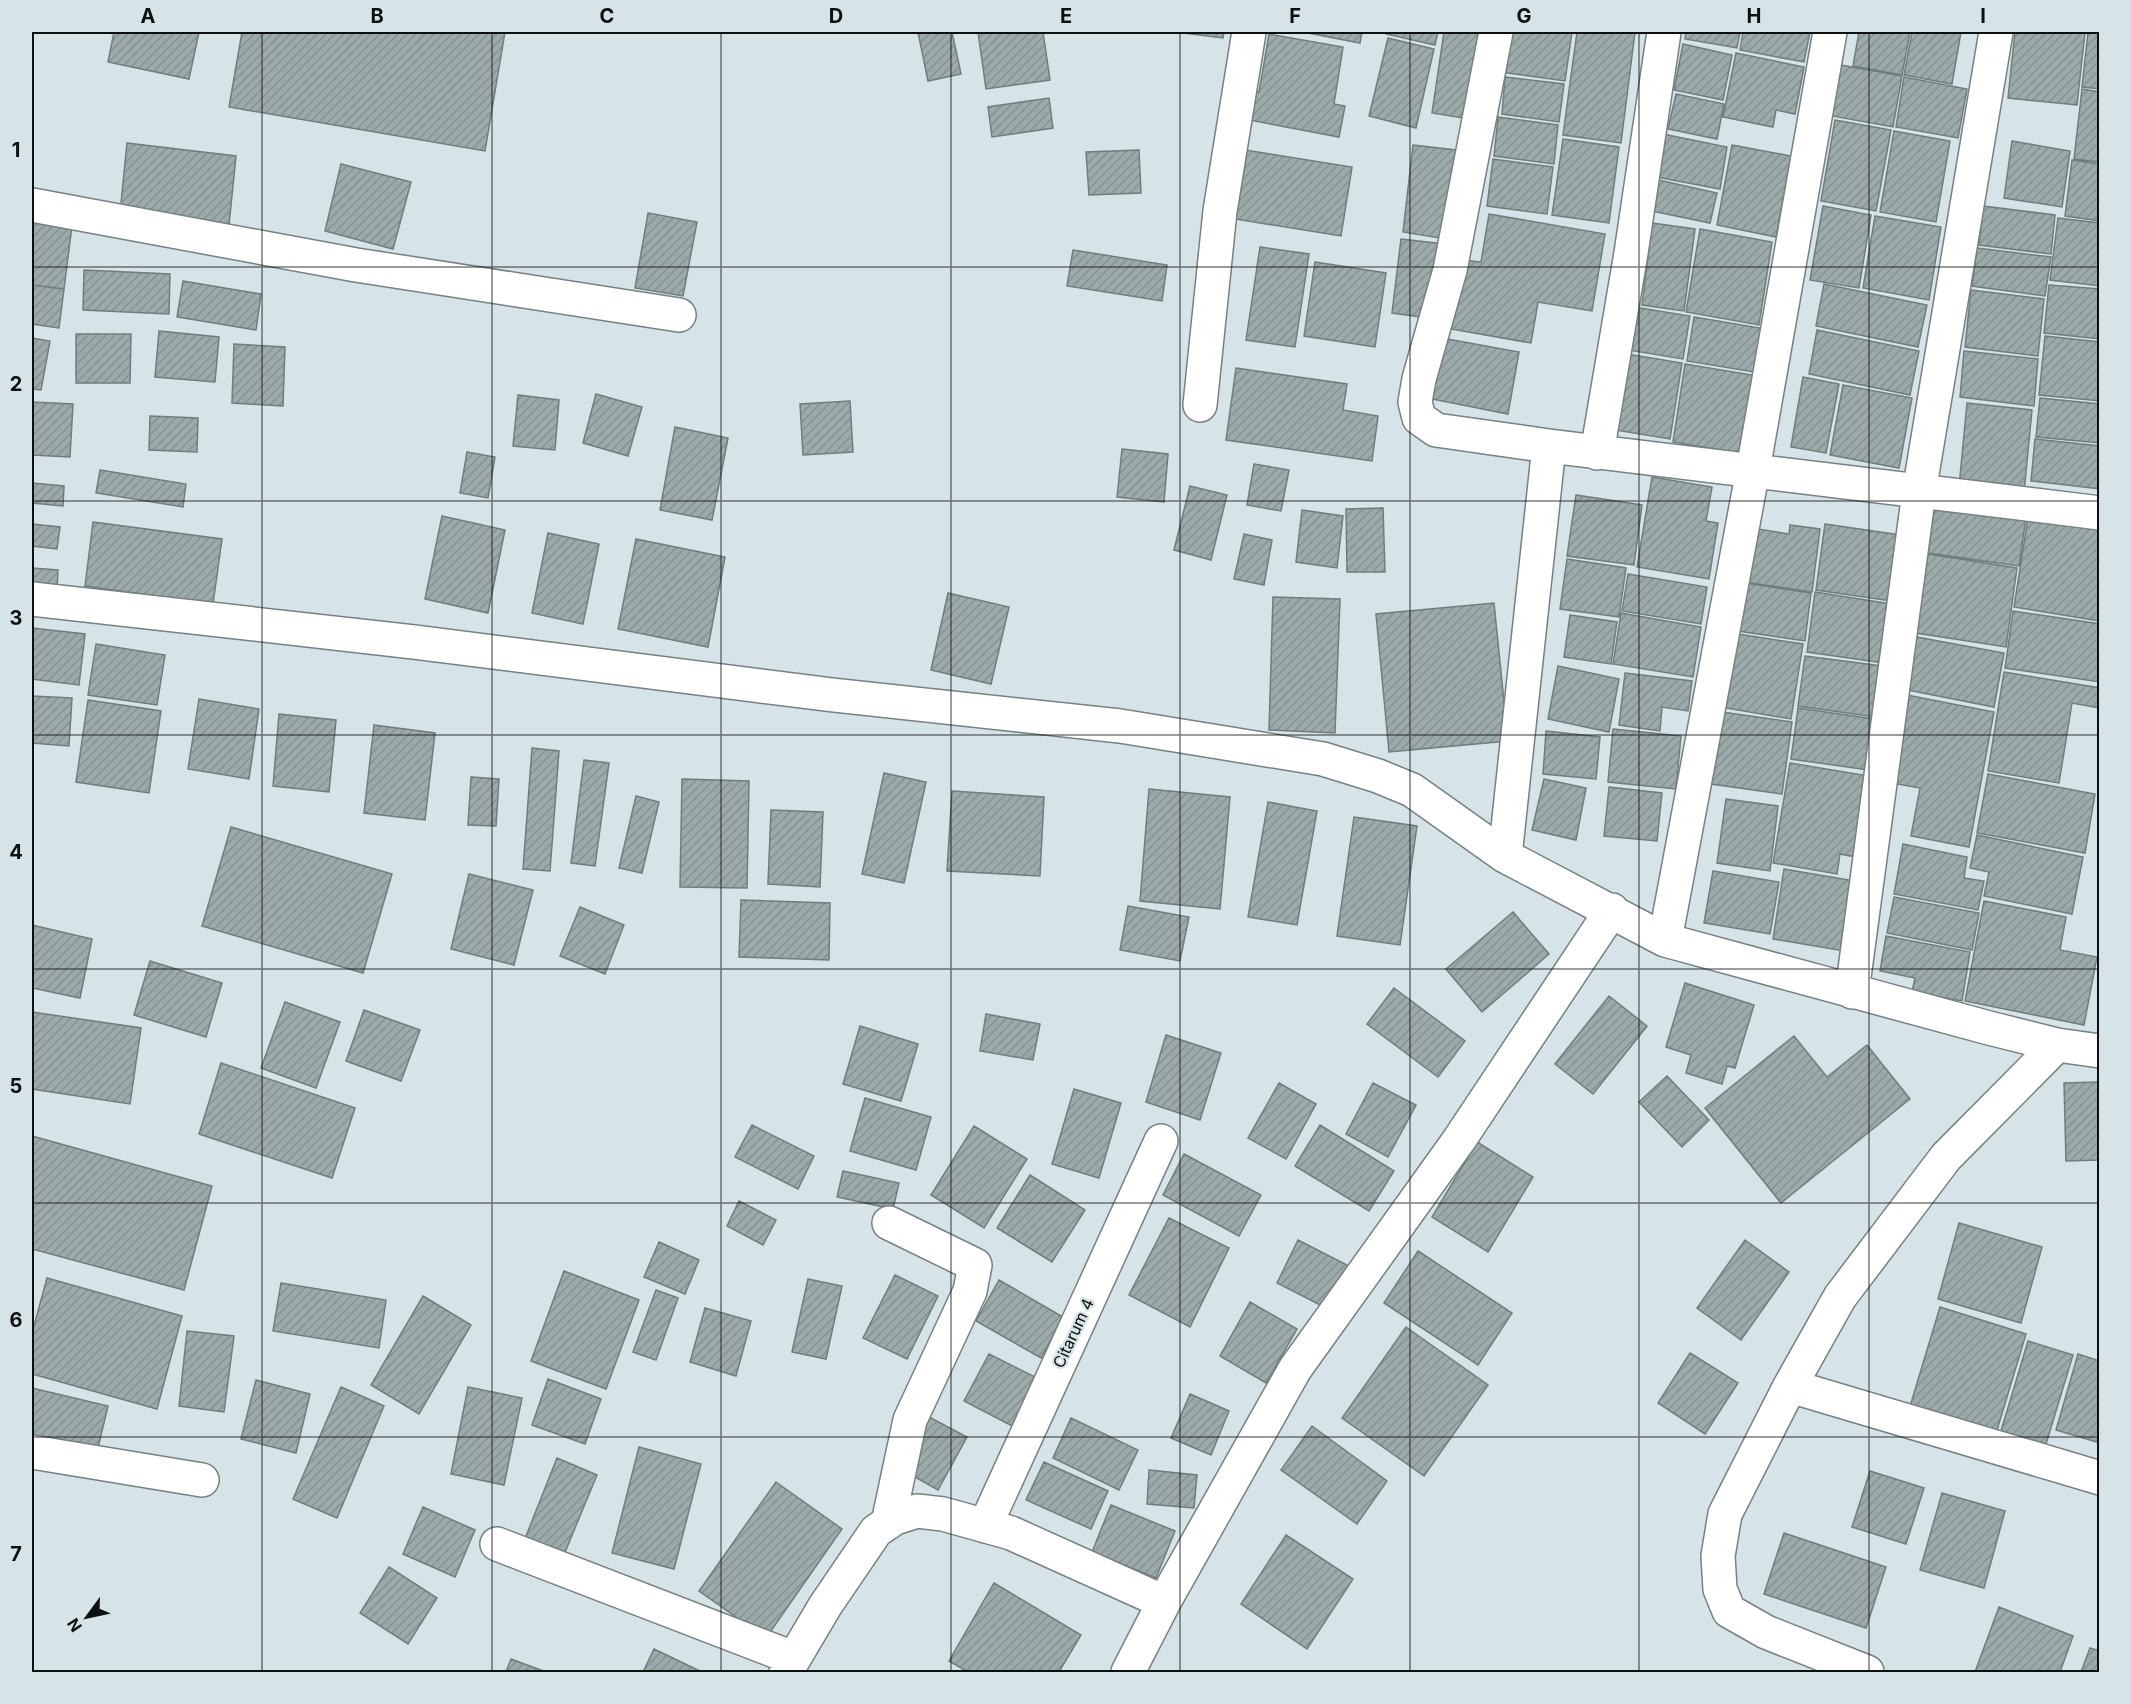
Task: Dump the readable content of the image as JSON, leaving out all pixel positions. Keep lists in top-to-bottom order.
{
  "streets": {
    "street": ["Citarum 4"]
  },
  "north": "bottom left",
  "grid": {
    "columns": [
      "A",
      "B",
      "C",
      "D",
      "E",
      "F",
      "G",
      "H",
      "I"
    ],
    "rows": [
      "1",
      "2",
      "3",
      "4",
      "5",
      "6",
      "7"
    ]
  }
}
